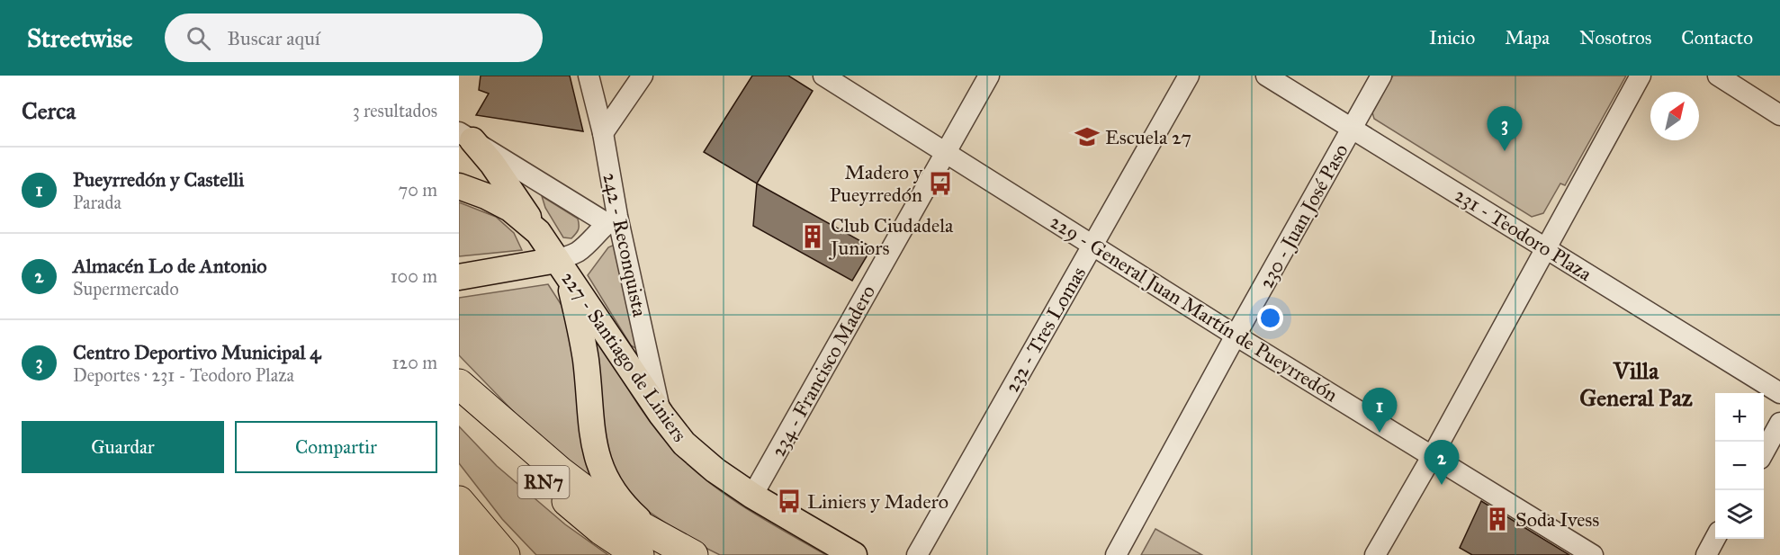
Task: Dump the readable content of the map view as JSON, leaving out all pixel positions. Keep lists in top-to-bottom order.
{
  "streets": {
    "highway": ["RN7"],
    "main road": ["227 - Santiago de Liniers"],
    "street": [
      "230 - Juan José Paso",
      "231 - Teodoro Plaza",
      "242 - Reconquista",
      "229 - General Juan Martín de Pueyrredón",
      "232 - Tres Lomas",
      "234 - Francisco Madero"
    ]
  },
  "crossings": [
    ["230 - Juan José Paso", "231 - Teodoro Plaza"],
    ["230 - Juan José Paso", "229 - General Juan Martín de Pueyrredón"],
    ["242 - Reconquista", "227 - Santiago de Liniers"],
    ["229 - General Juan Martín de Pueyrredón", "232 - Tres Lomas"],
    ["229 - General Juan Martín de Pueyrredón", "234 - Francisco Madero"],
    ["227 - Santiago de Liniers", "234 - Francisco Madero"]
  ],
  "districts": ["Villa General Paz"],
  "places": {
    "school or university": ["Escuela 27"],
    "bus stop": ["Madero y Pueyrredón", "Liniers y Madero"],
    "building": ["Club Ciudadela Juniors", "Soda Ivess"]
  },
  "north": "top right",
  "page": {
    "header": "Streetwise",
    "search": "Buscar aquí",
    "nav": [
      "Inicio",
      "Mapa",
      "Nosotros",
      "Contacto"
    ],
    "heading": ["Cerca", "3 resultados"],
    "pins": ["3", "1", "2"],
    "list": [
      {
        "mark": "1",
        "name": "Pueyrredón y Castelli",
        "note": "Parada",
        "value": "70 m"
      },
      {
        "mark": "2",
        "name": "Almacén Lo de Antonio",
        "note": "Supermercado",
        "value": "100 m"
      },
      {
        "mark": "3",
        "name": "Centro Deportivo Municipal 4",
        "note": "Deportes · 231 - Teodoro Plaza",
        "value": "120 m"
      }
    ],
    "map_buttons": ["+", "−"],
    "buttons": ["Guardar", "Compartir"]
  }
}
